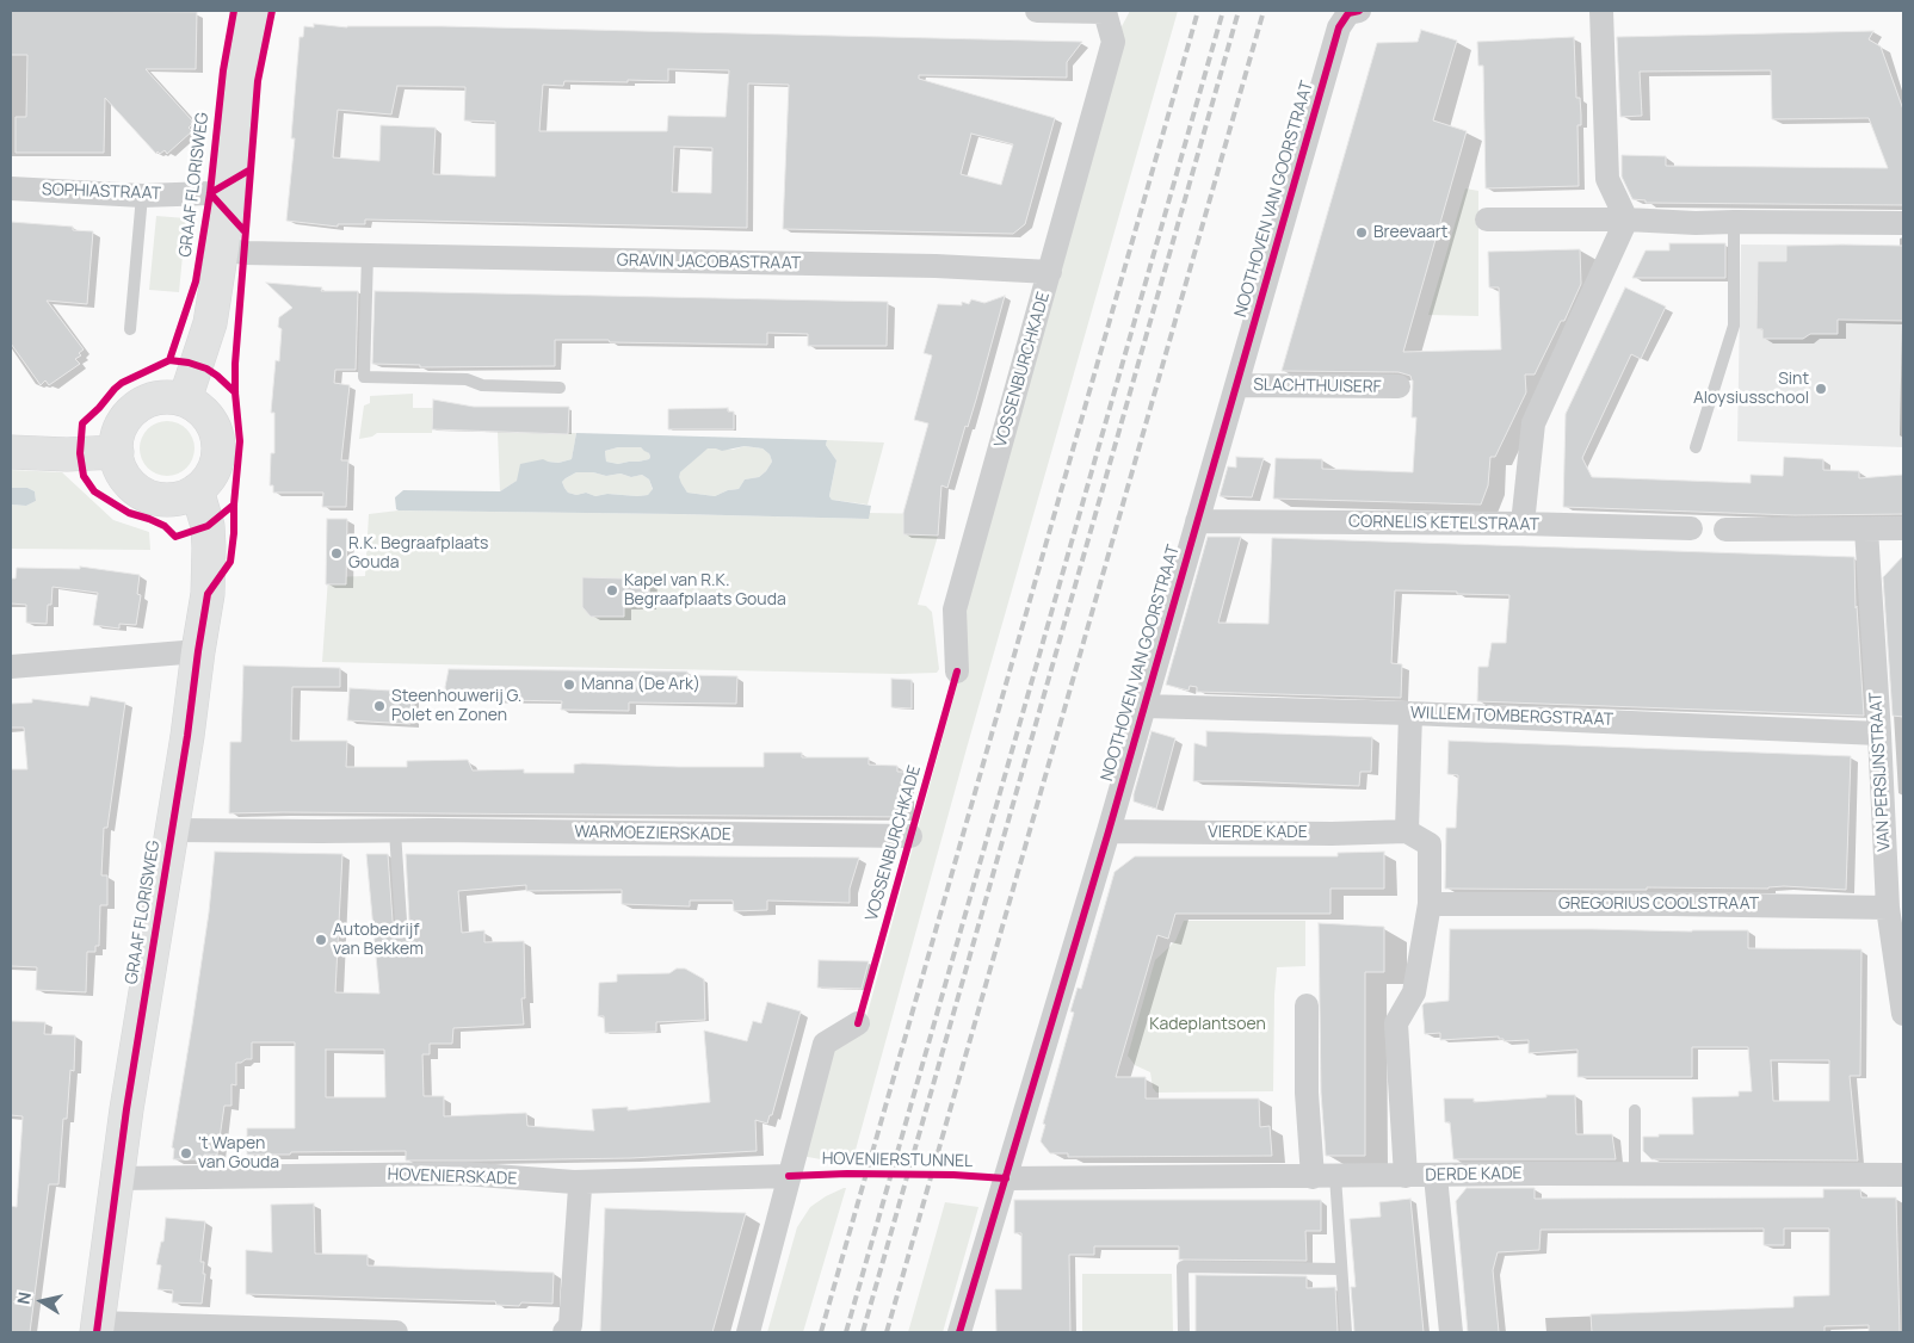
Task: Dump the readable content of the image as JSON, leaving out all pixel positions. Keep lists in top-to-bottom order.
{
  "streets": {
    "street": [
      "GRAAF FLORISWEG",
      "SOPHIASTRAAT",
      "NOOTHOVEN VAN GOORSTRAAT",
      "GRAVIN JACOBASTRAAT",
      "VOSSENBURCHKADE",
      "SLACHTHUISERF",
      "CORNELIS KETELSTRAAT",
      "WILLEM TOMBERGSTRAAT",
      "VAN PERSIJNSTRAAT",
      "VIERDE KADE",
      "WARMOEZIERSKADE",
      "GREGORIUS COOLSTRAAT",
      "DERDE KADE",
      "HOVENIERSKADE"
    ],
    "cycle path": ["HOVENIERSTUNNEL"]
  },
  "crossings": [
    ["GRAAF FLORISWEG", "SOPHIASTRAAT"],
    ["GRAAF FLORISWEG", "GRAVIN JACOBASTRAAT"],
    ["GRAAF FLORISWEG", "WARMOEZIERSKADE"],
    ["GRAAF FLORISWEG", "HOVENIERSKADE"],
    ["NOOTHOVEN VAN GOORSTRAAT", "SLACHTHUISERF"],
    ["NOOTHOVEN VAN GOORSTRAAT", "CORNELIS KETELSTRAAT"],
    ["NOOTHOVEN VAN GOORSTRAAT", "WILLEM TOMBERGSTRAAT"],
    ["NOOTHOVEN VAN GOORSTRAAT", "VIERDE KADE"],
    ["NOOTHOVEN VAN GOORSTRAAT", "DERDE KADE"],
    ["GRAVIN JACOBASTRAAT", "VOSSENBURCHKADE"],
    ["WILLEM TOMBERGSTRAAT", "VAN PERSIJNSTRAAT"],
    ["VAN PERSIJNSTRAAT", "GREGORIUS COOLSTRAAT"]
  ],
  "parks": ["Kadeplantsoen"],
  "places": [
    "Breevaart",
    "Sint Aloysiusschool",
    "R.K. Begraafplaats Gouda",
    "Kapel van R.K. Begraafplaats Gouda",
    "Manna (De Ark)",
    "Steenhouwerij G. Polet en Zonen",
    "Autobedrijf van Bekkem",
    "'t Wapen van Gouda"
  ],
  "north": "left"
}
